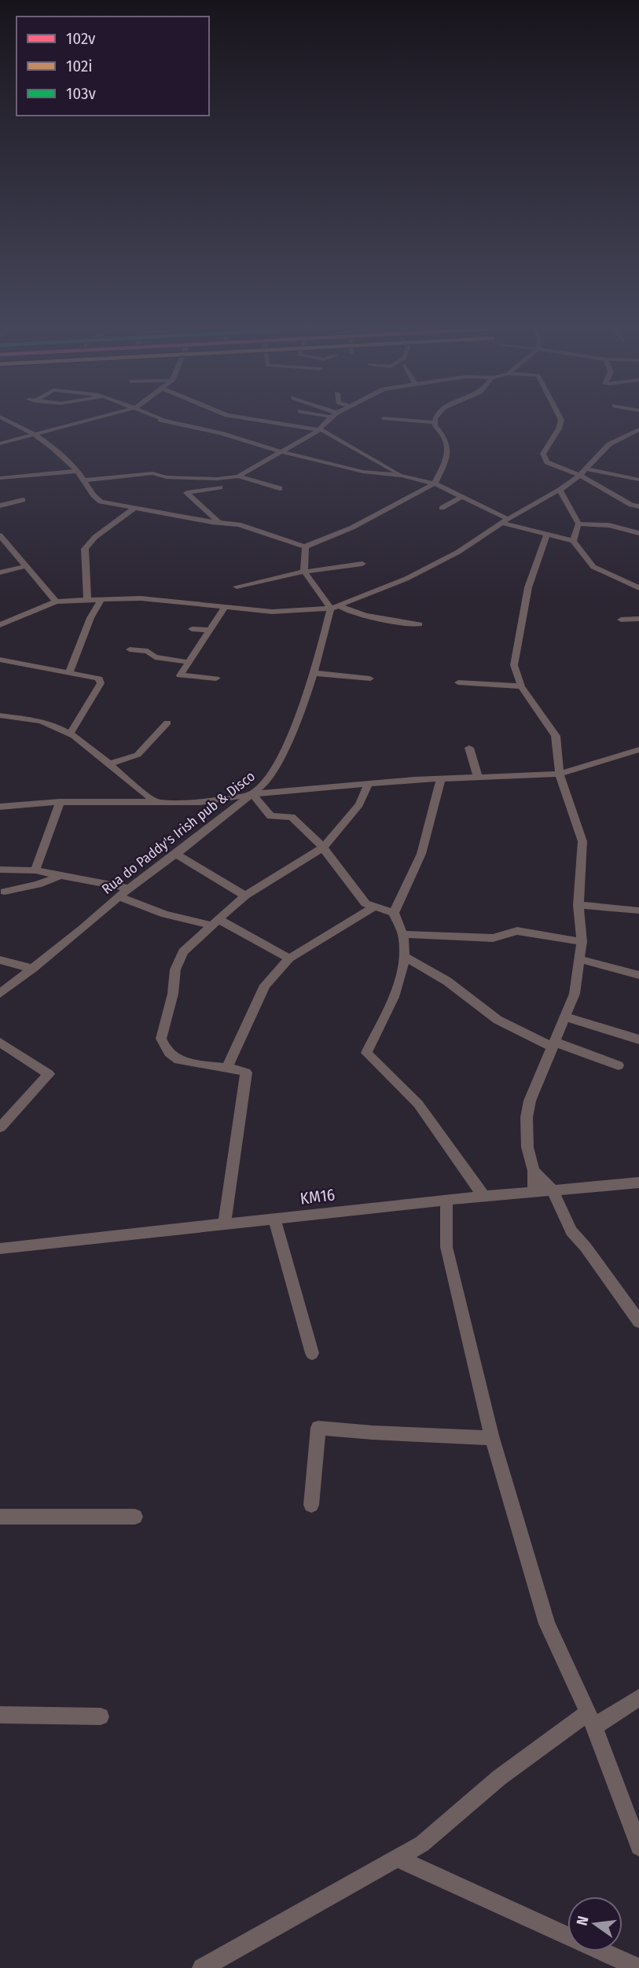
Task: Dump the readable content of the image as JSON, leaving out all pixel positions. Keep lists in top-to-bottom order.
{
  "streets": {
    "street": ["Rua do Paddy's Irish pub & Disco", "KM16"]
  },
  "legend": ["102v", "102i", "103v"],
  "north": "left"
}
